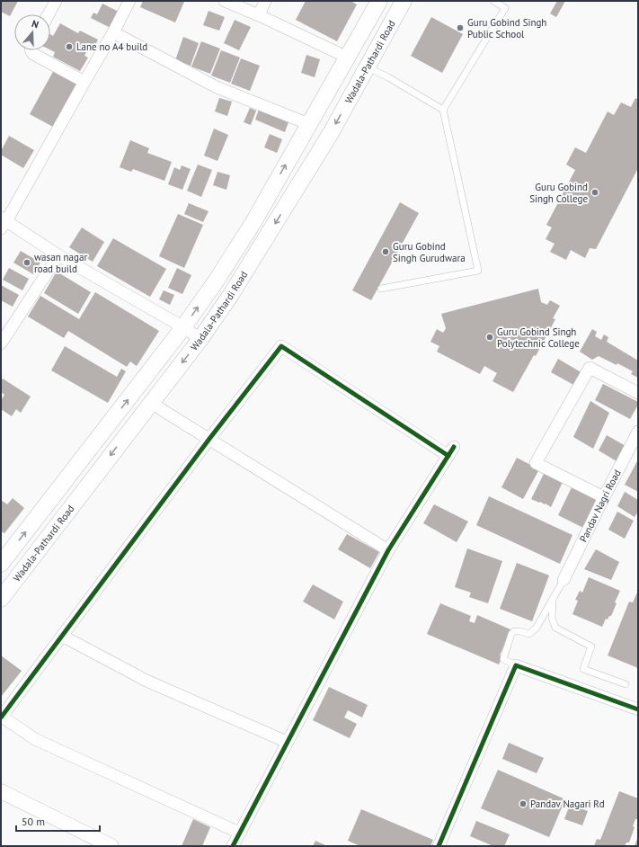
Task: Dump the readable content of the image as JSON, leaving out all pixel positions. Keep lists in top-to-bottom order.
{
  "streets": {
    "main road": ["Wadala-Pathardi Road"],
    "street": ["Pandav Nagri Road"]
  },
  "places": [
    "Guru Gobind Singh Public School",
    "Lane no A4 build",
    "Guru Gobind Singh College",
    "Guru Gobind Singh Gurudwara",
    "wasan nagar road build",
    "Guru Gobind Singh Polytechnic College",
    "Pandav Nagari Rd"
  ],
  "scale_bar": "50 m",
  "north": "top"
}
